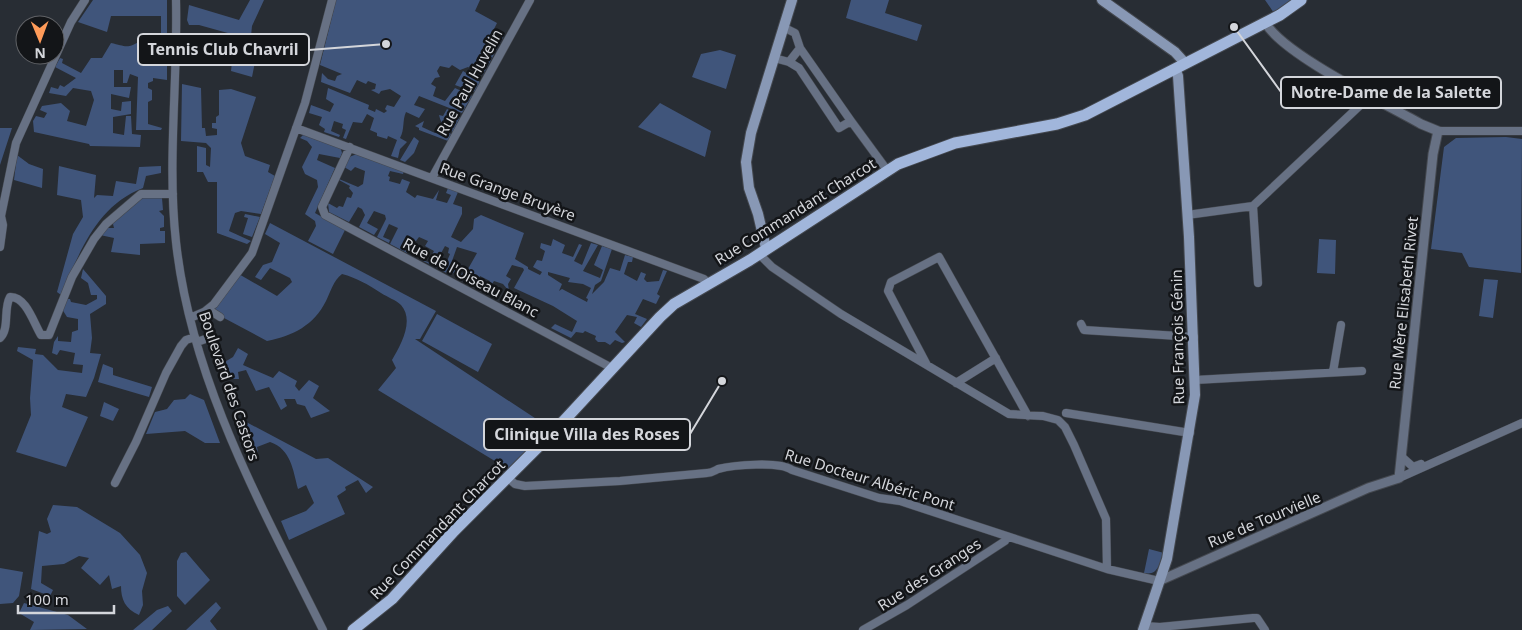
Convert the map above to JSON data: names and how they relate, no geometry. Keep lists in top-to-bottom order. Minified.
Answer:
{"streets":{"main road":["Rue Commandant Charcot","Rue François Génin"],"street":["Rue Paul Huvelin","Rue Grange Bruyère","Rue de l'Oiseau Blanc","Rue Mère Elisabeth Rivet","Boulevard des Castors","Rue Docteur Albéric Pont","Rue de Tourvielle","Rue des Granges"]},"crossings":[["Rue Paul Huvelin","Rue Grange Bruyère"],["Rue Grange Bruyère","Rue Commandant Charcot"],["Rue Grange Bruyère","Rue de l'Oiseau Blanc"],["Rue Commandant Charcot","Rue de l'Oiseau Blanc"],["Rue Commandant Charcot","Rue François Génin"],["Rue Commandant Charcot","Rue Docteur Albéric Pont"],["Rue Mère Elisabeth Rivet","Rue de Tourvielle"],["Rue François Génin","Rue Docteur Albéric Pont"],["Rue François Génin","Rue de Tourvielle"],["Rue Docteur Albéric Pont","Rue de Tourvielle"],["Rue Docteur Albéric Pont","Rue des Granges"]],"places":["Notre-Dame de la Salette","Tennis Club Chavril","Clinique Villa des Roses"],"scale_bar":"100 m","north":"bottom"}
